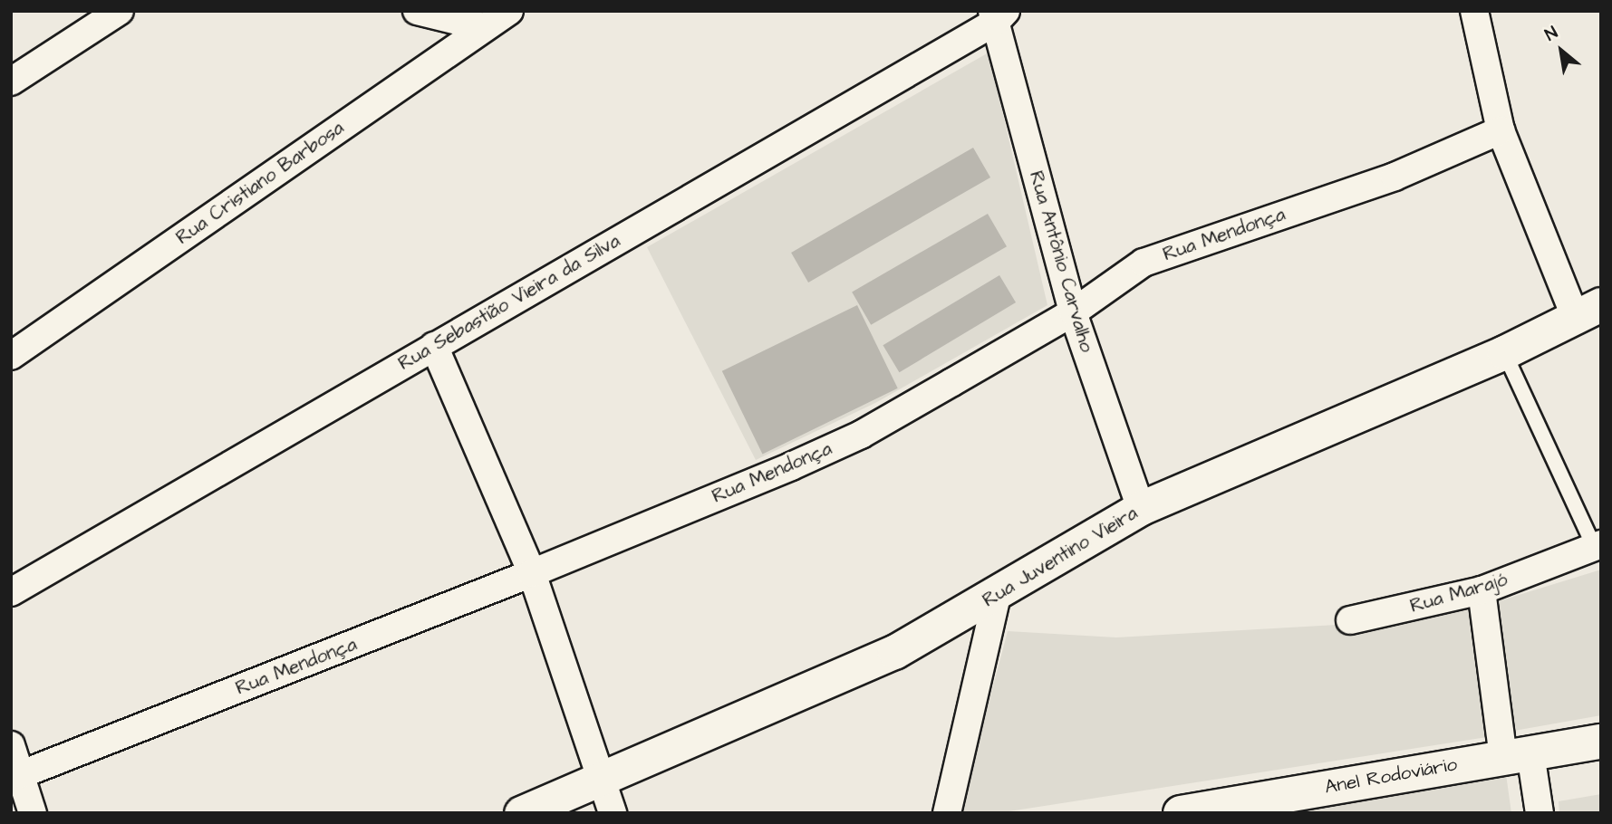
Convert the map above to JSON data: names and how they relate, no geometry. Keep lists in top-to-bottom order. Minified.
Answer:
{"streets":{"main road":["Anel Rodoviário"],"street":["Rua Cristiano Barbosa","Rua Mendonça","Rua Antônio Carvalho","Rua Sebastião Vieira da Silva","Rua Juventino Vieira","Rua Marajó"]},"crossings":[["Rua Mendonça","Rua Antônio Carvalho"],["Rua Antônio Carvalho","Rua Sebastião Vieira da Silva"],["Rua Antônio Carvalho","Rua Juventino Vieira"]],"north":"top left"}
